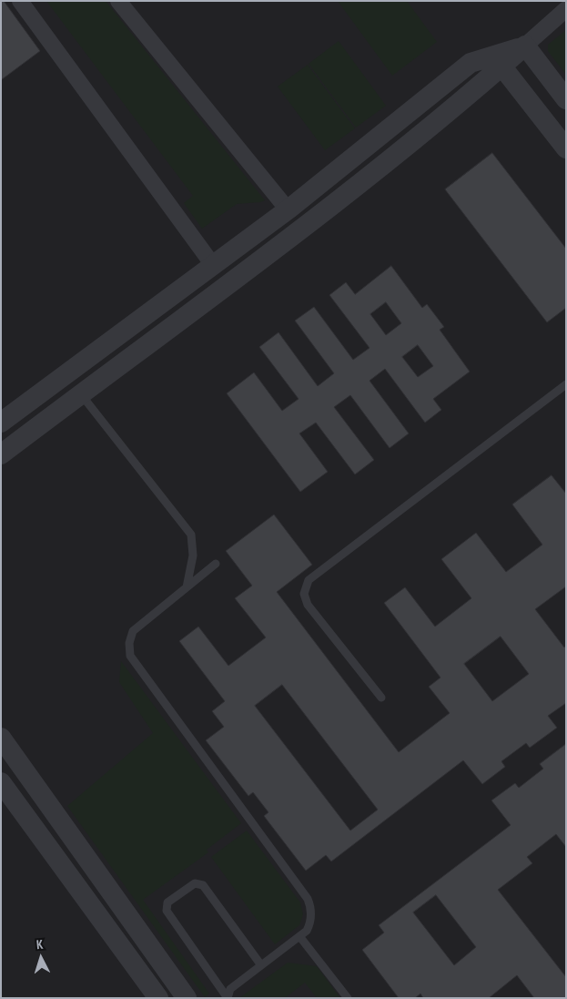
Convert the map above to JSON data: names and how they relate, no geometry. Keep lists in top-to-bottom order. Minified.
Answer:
{"north":"top"}
